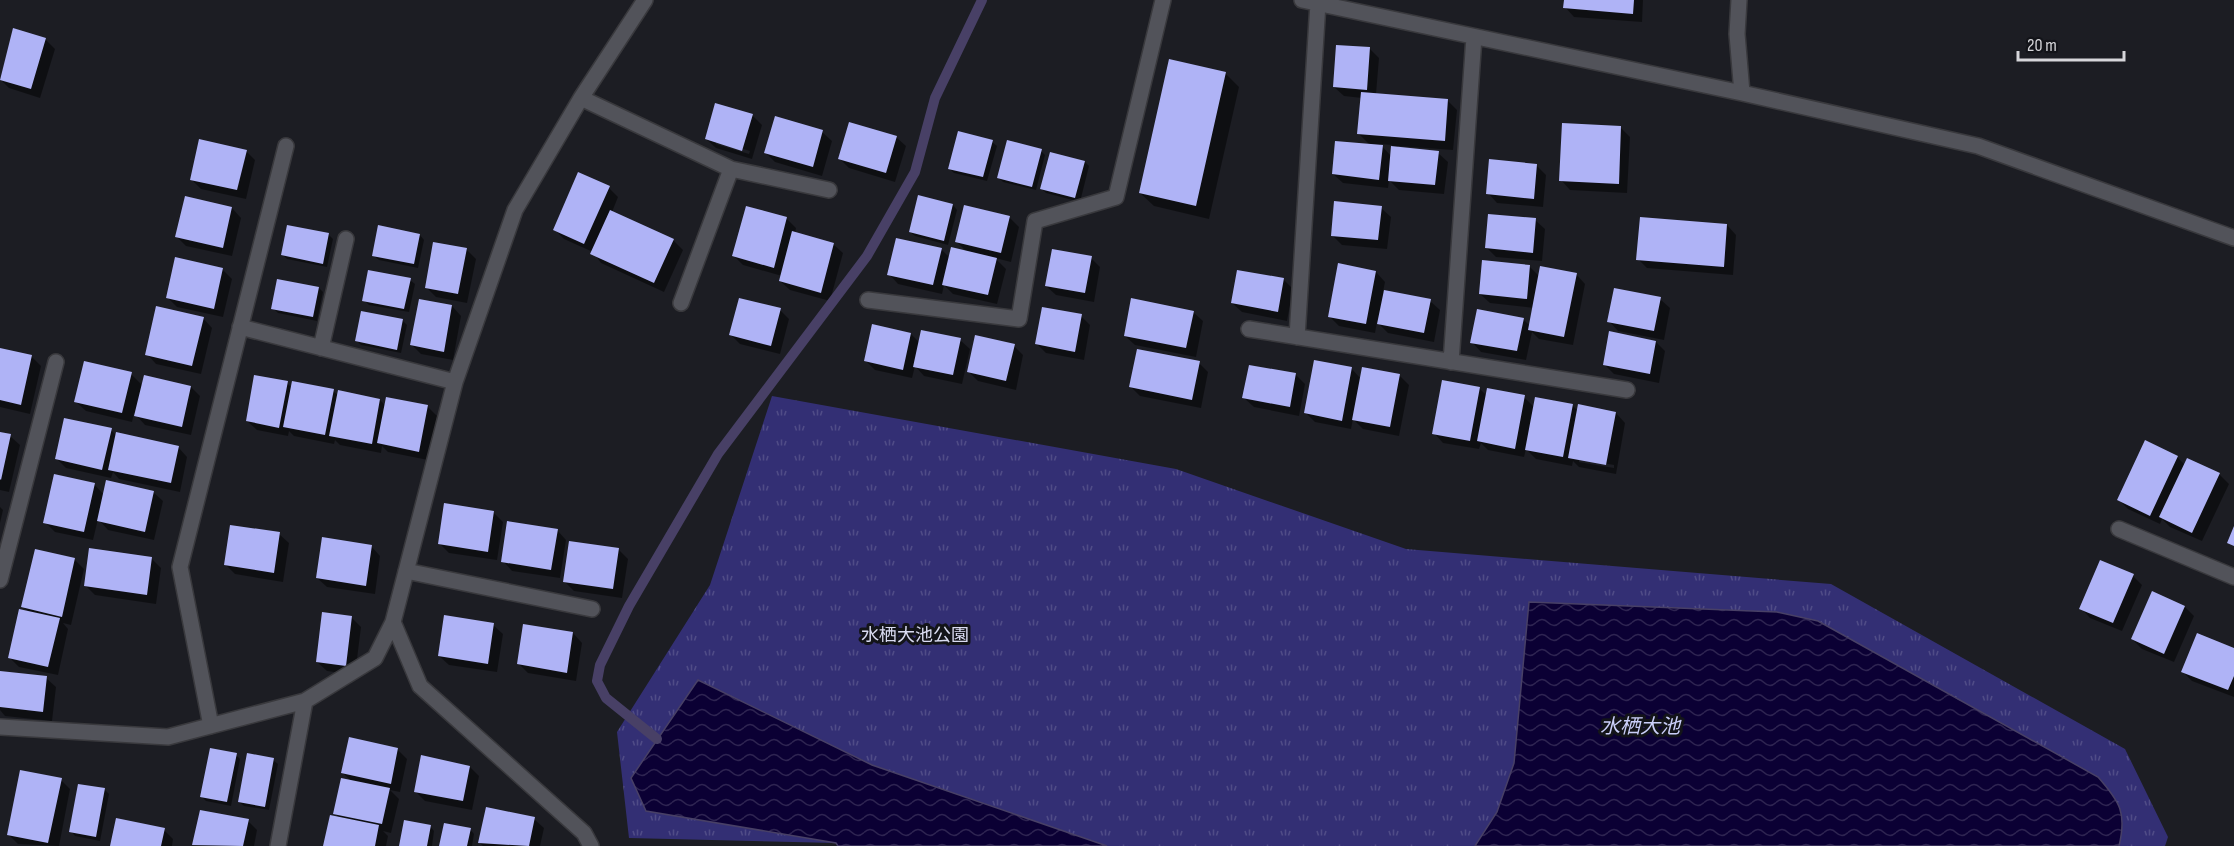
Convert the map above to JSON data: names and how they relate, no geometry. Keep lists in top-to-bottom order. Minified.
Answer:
{"water":["水栖大池"],"parks":["水栖大池公園"],"scale_bar":"20 m"}
